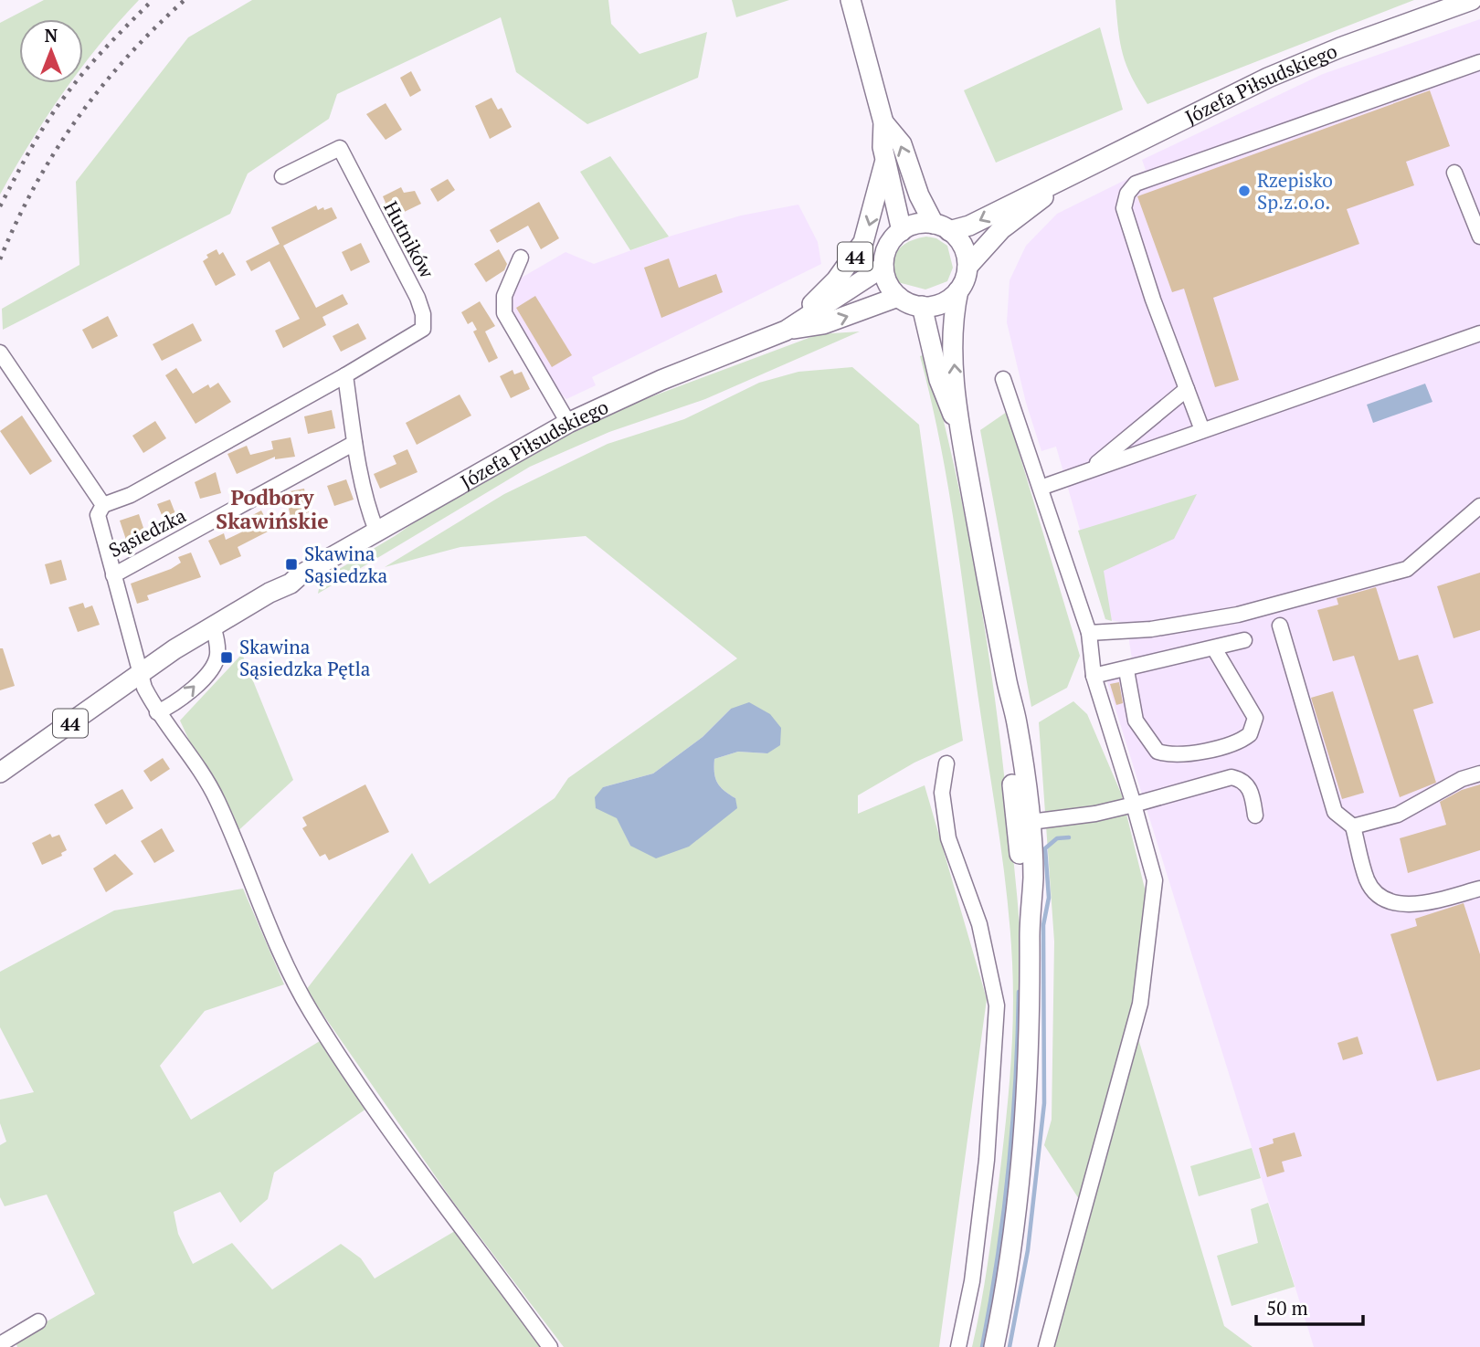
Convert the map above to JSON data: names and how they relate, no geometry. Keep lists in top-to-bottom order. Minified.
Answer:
{"streets":{"main road":["Józefa Piłsudskiego","44"],"street":["Hutników","Sąsiedzka"]},"crossings":[["Józefa Piłsudskiego","44"],["Hutników","Sąsiedzka"]],"districts":["Podbory Skawińskie"],"places":{"other":["Rzepisko Sp.z.o.o."],"transit":["Skawina Sąsiedzka","Skawina Sąsiedzka Pętla"]},"scale_bar":"50 m","north":"top"}
